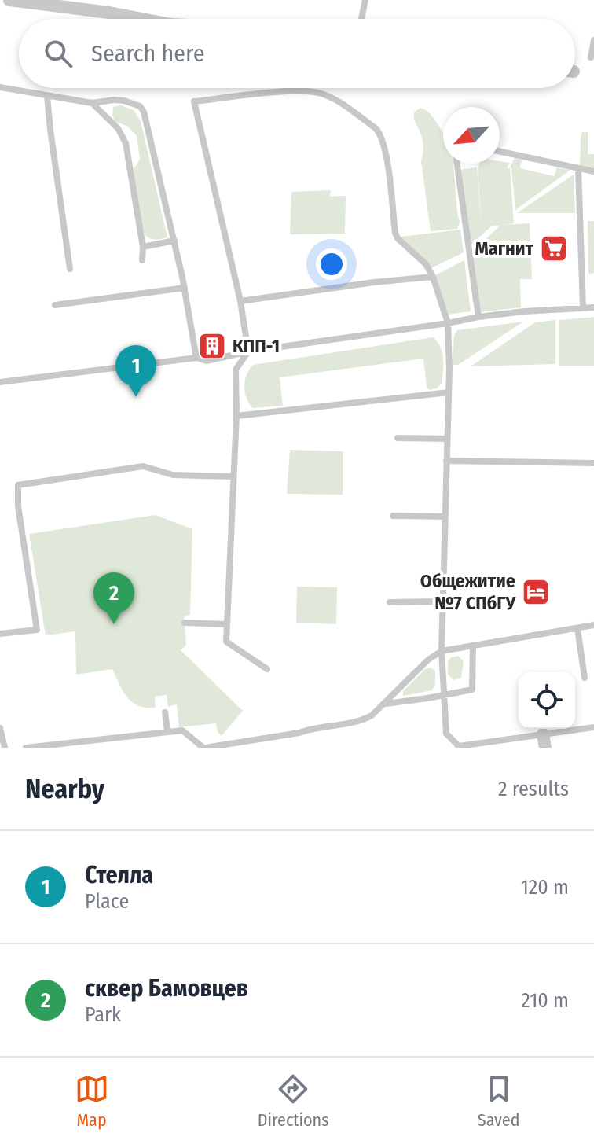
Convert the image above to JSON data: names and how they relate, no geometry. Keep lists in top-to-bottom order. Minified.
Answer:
{"places":{"supermarket":["Магнит"],"building":["КПП-1"],"hotel":["Общежитие №7 СПбГУ"]},"north":"bottom left","page":{"search":"Search here","pins":["1","2"],"heading":["Nearby","2 results"],"list":[{"mark":"1","name":"Стелла","note":"Place","value":"120 m"},{"mark":"2","name":"сквер Бамовцев","note":"Park","value":"210 m"}],"nav":["Map","Directions","Saved"]}}
